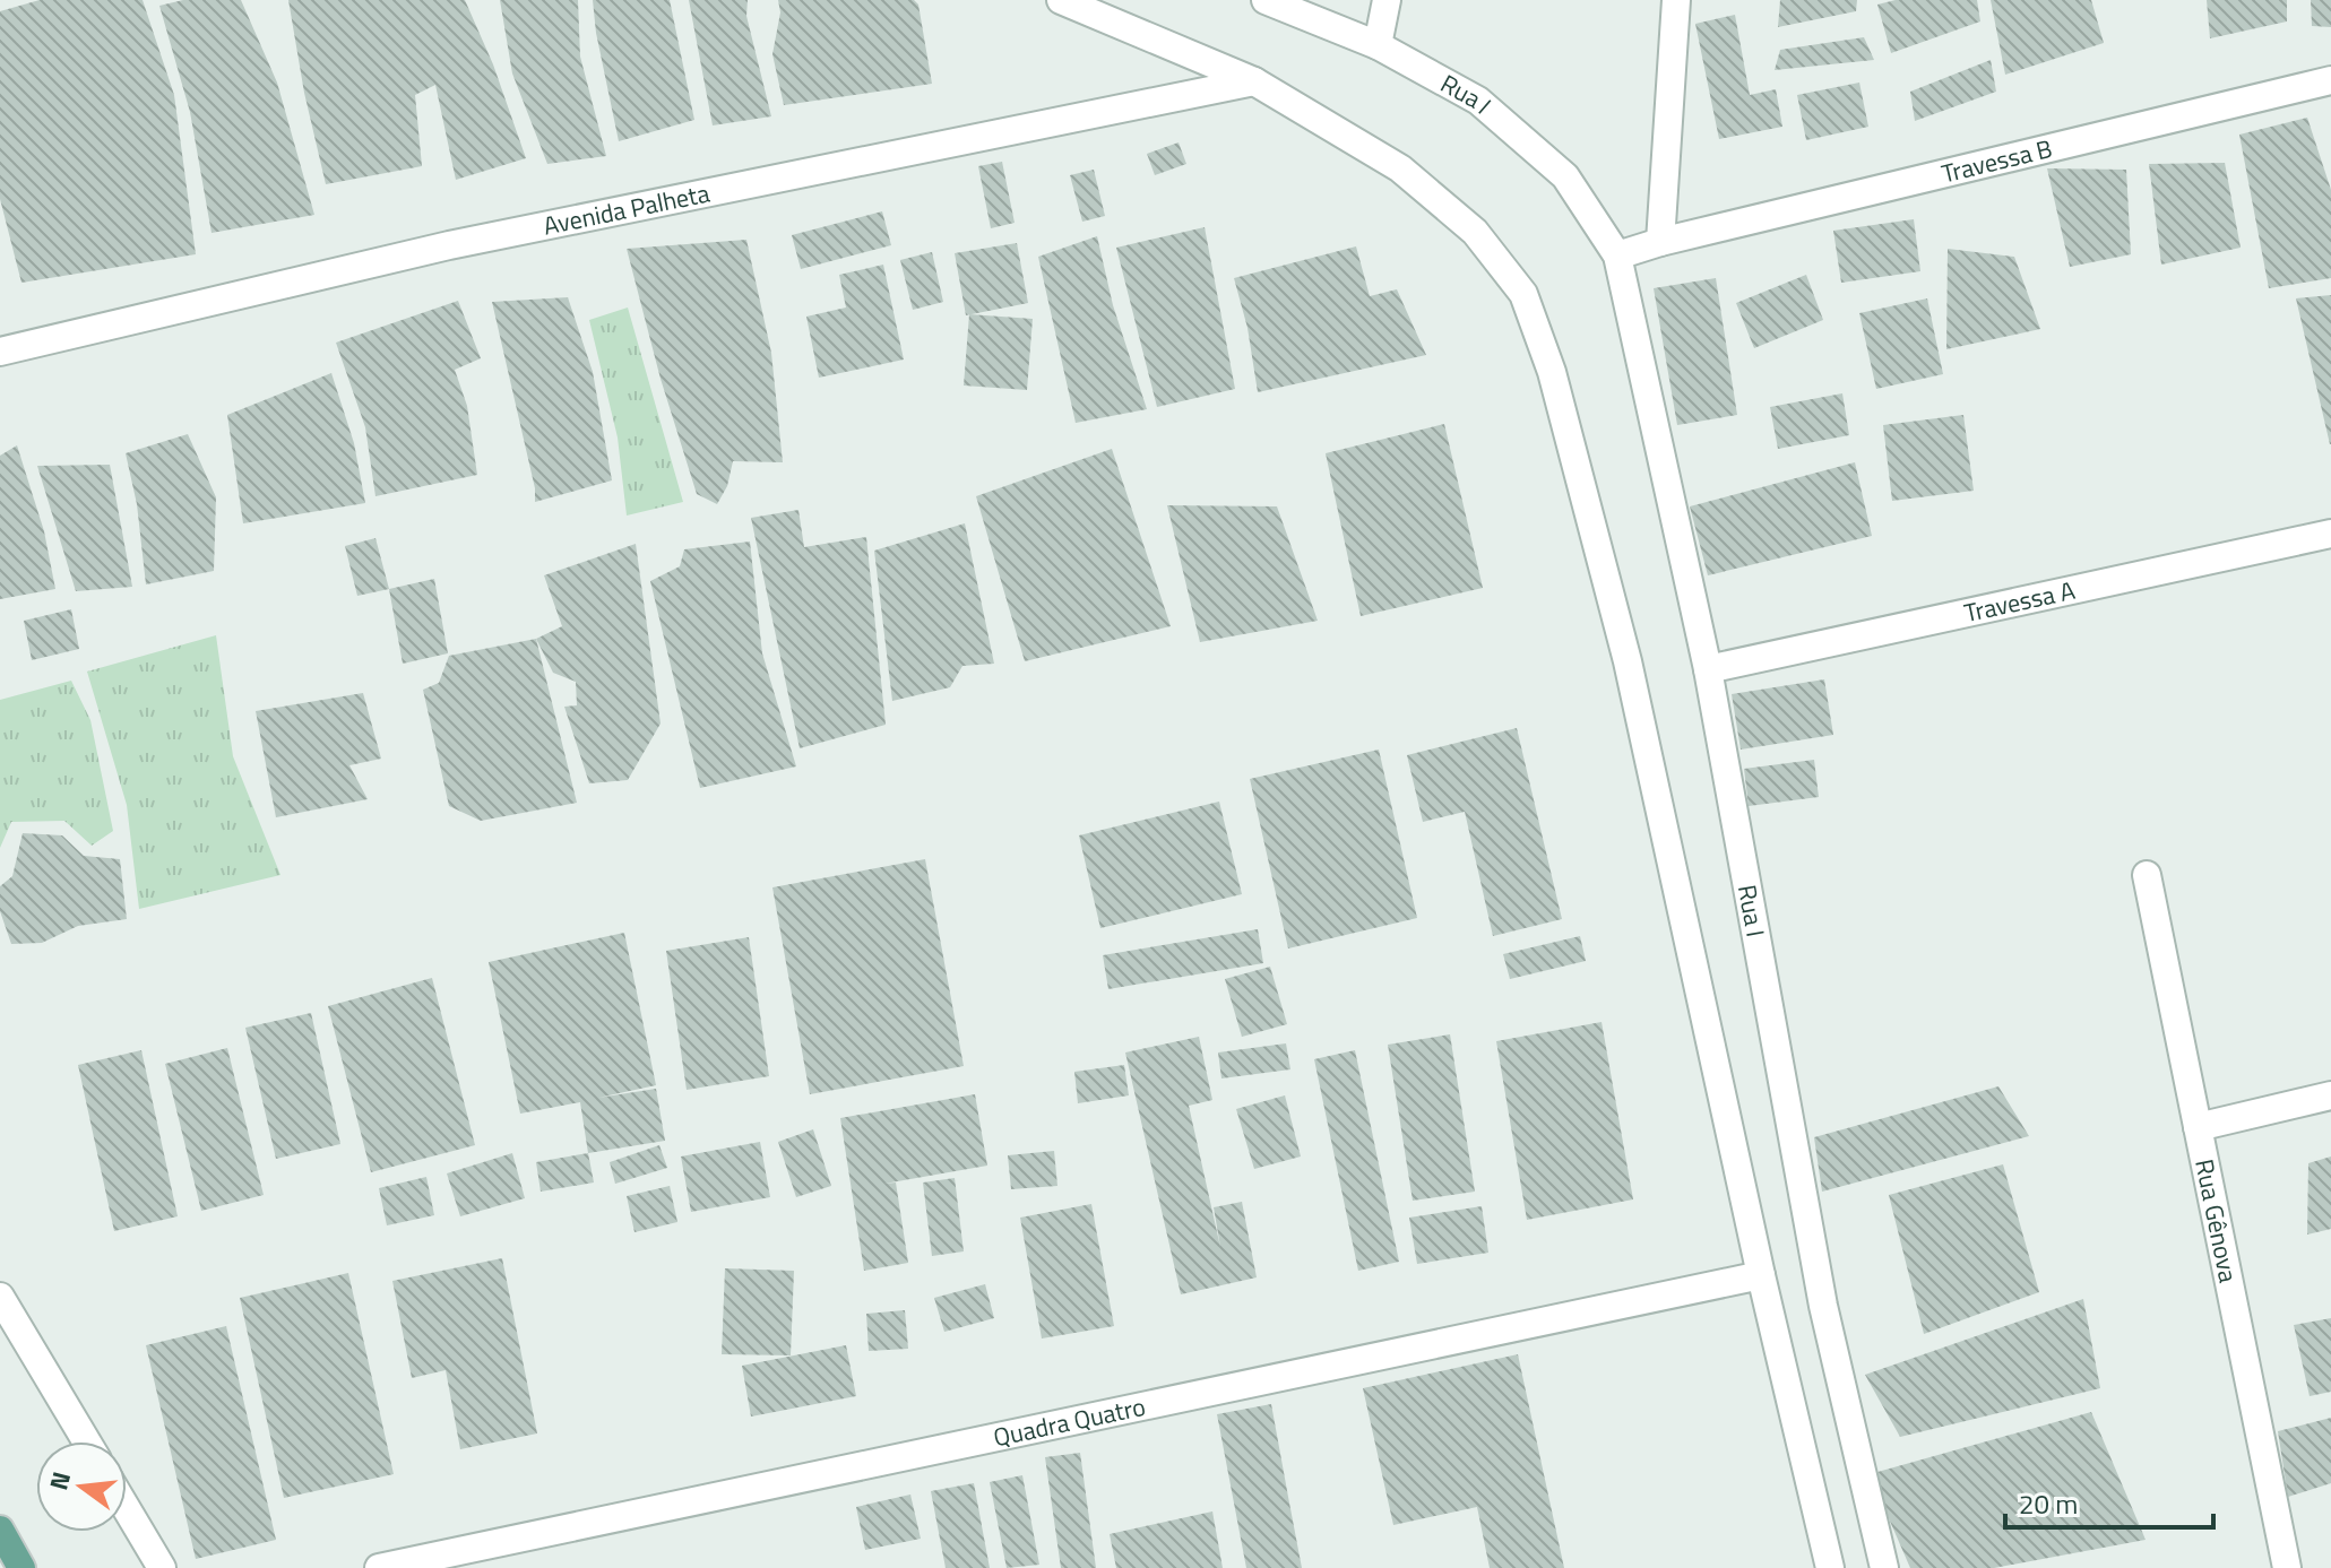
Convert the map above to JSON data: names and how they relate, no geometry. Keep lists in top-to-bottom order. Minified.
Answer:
{"streets":{"street":["Rua I","Travessa B","Avenida Palheta","Travessa A","Rua Gênova","Quadra Quatro"]},"crossings":[["Rua I","Travessa A"]],"scale_bar":"20 m","north":"left"}
